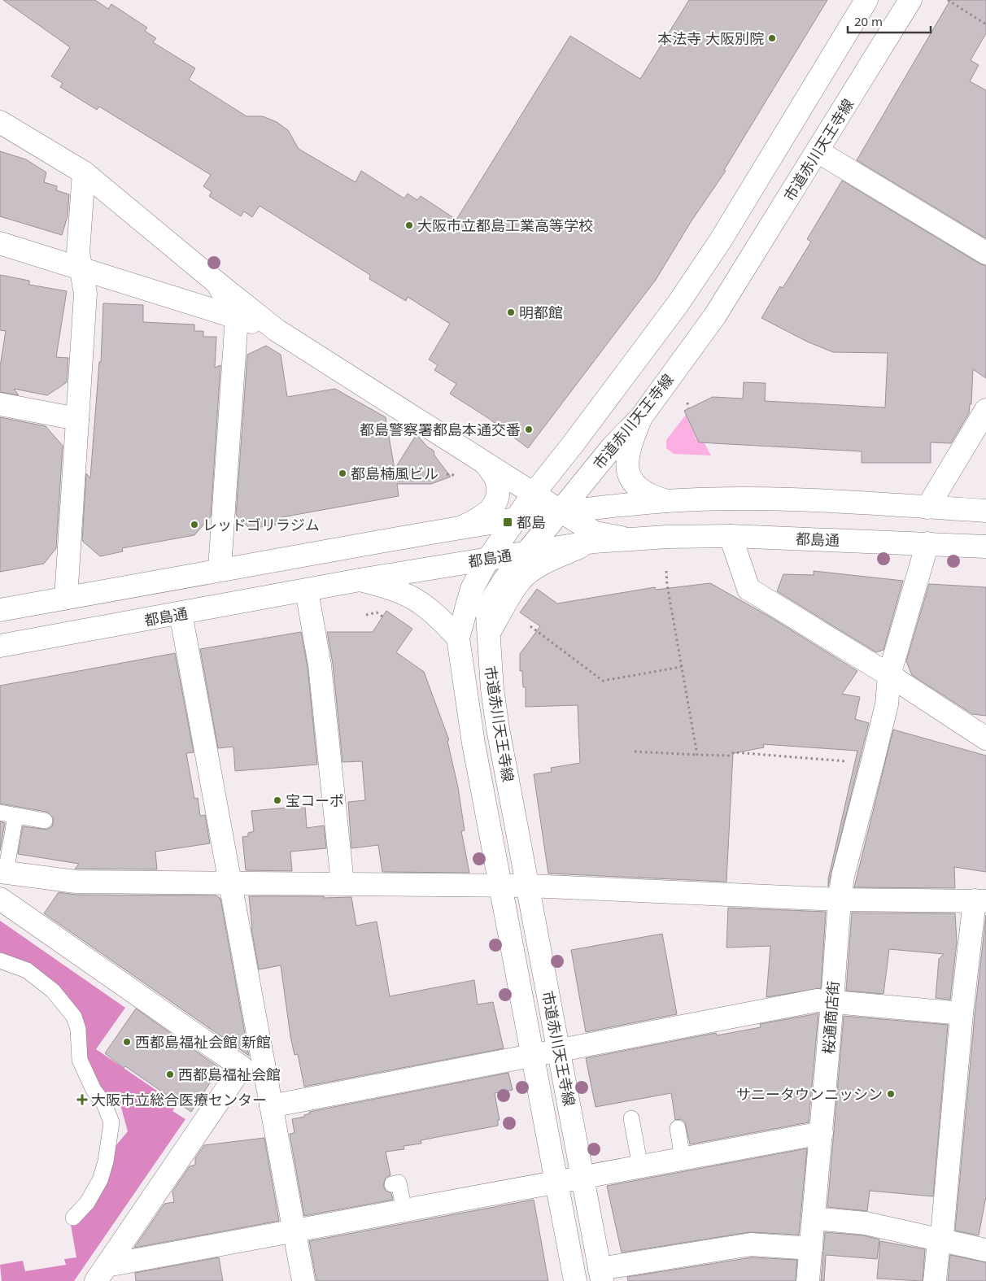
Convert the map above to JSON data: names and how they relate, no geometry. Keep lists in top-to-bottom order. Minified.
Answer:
{"streets":{"street":["市道赤川天王寺線","都島通","桜通商店街"]},"crossings":[["市道赤川天王寺線","都島通"],["都島通","桜通商店街"]],"places":{"other":["本法寺 大阪別院","大阪市立都島工業高等学校","明都館","都島警察署都島本通交番","都島楠風ビル","レッドゴリラジム","宝コーポ","西都島福祉会館 新館","西都島福祉会館","サニータウンニッシン"],"transit":["都島"],"health":["大阪市立総合医療センター"]},"scale_bar":"20 m"}
